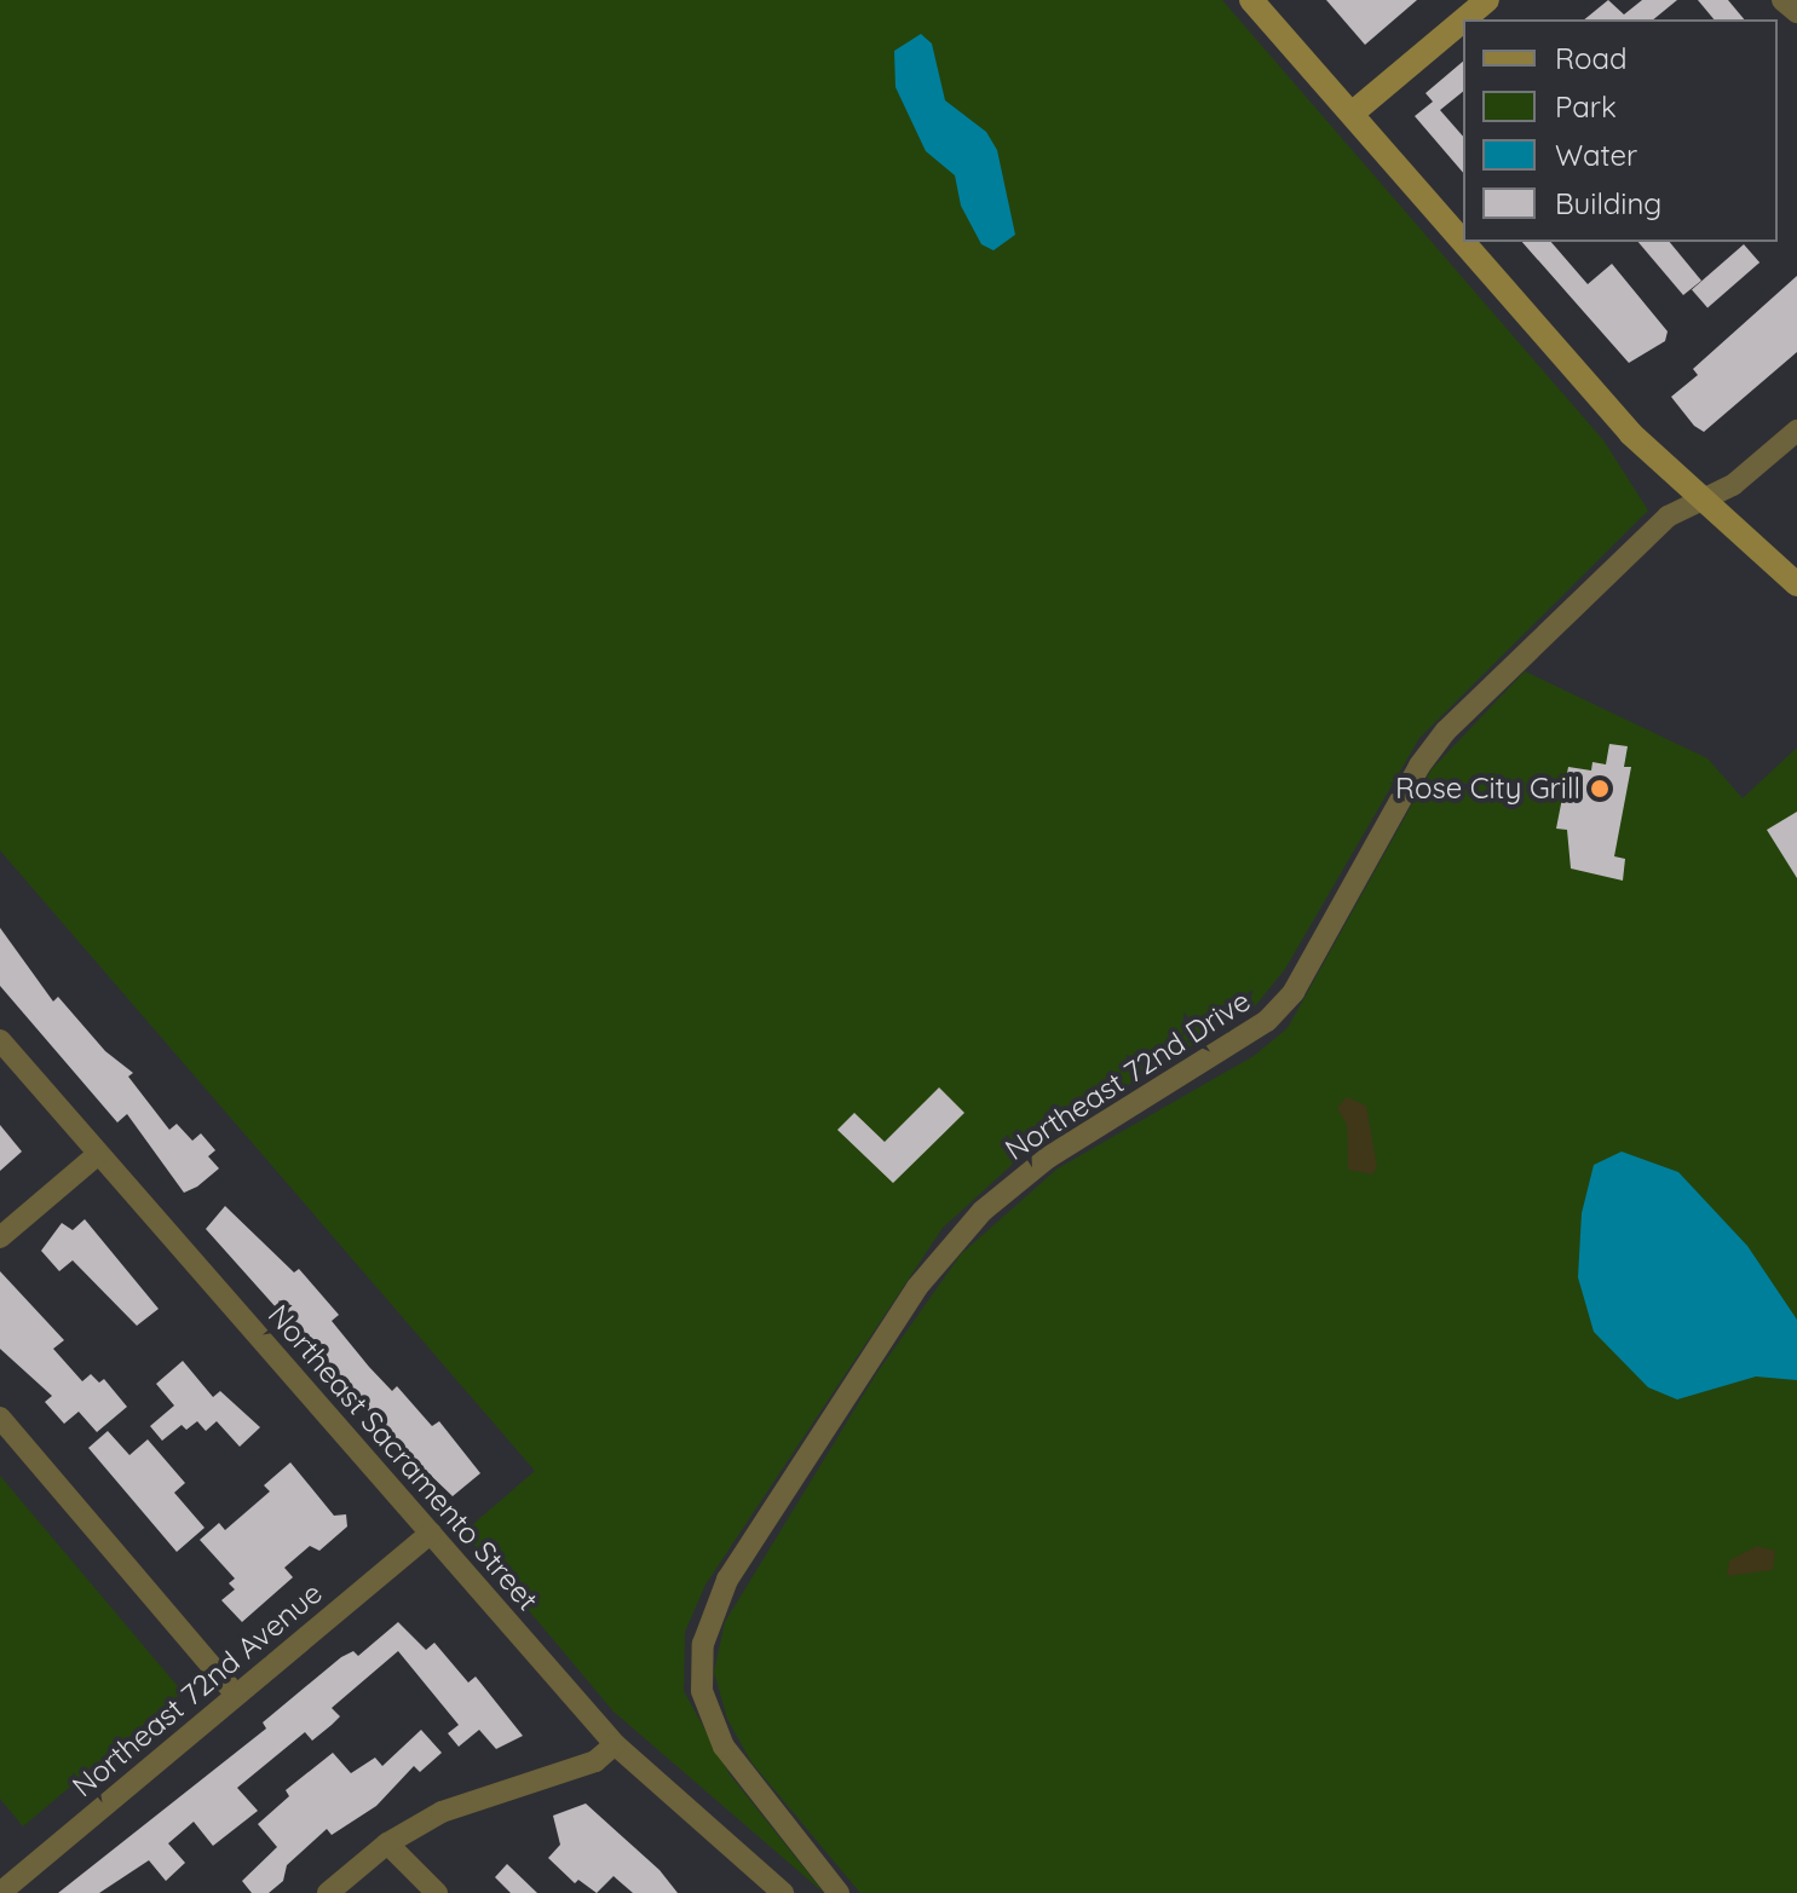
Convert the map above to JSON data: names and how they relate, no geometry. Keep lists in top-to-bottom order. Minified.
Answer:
{"streets":{"street":["Northeast 72nd Drive","Northeast Sacramento Street","Northeast 72nd Avenue"]},"crossings":[["Northeast Sacramento Street","Northeast 72nd Avenue"]],"places":["Rose City Grill"],"legend":["Road","Park","Water","Building"]}
